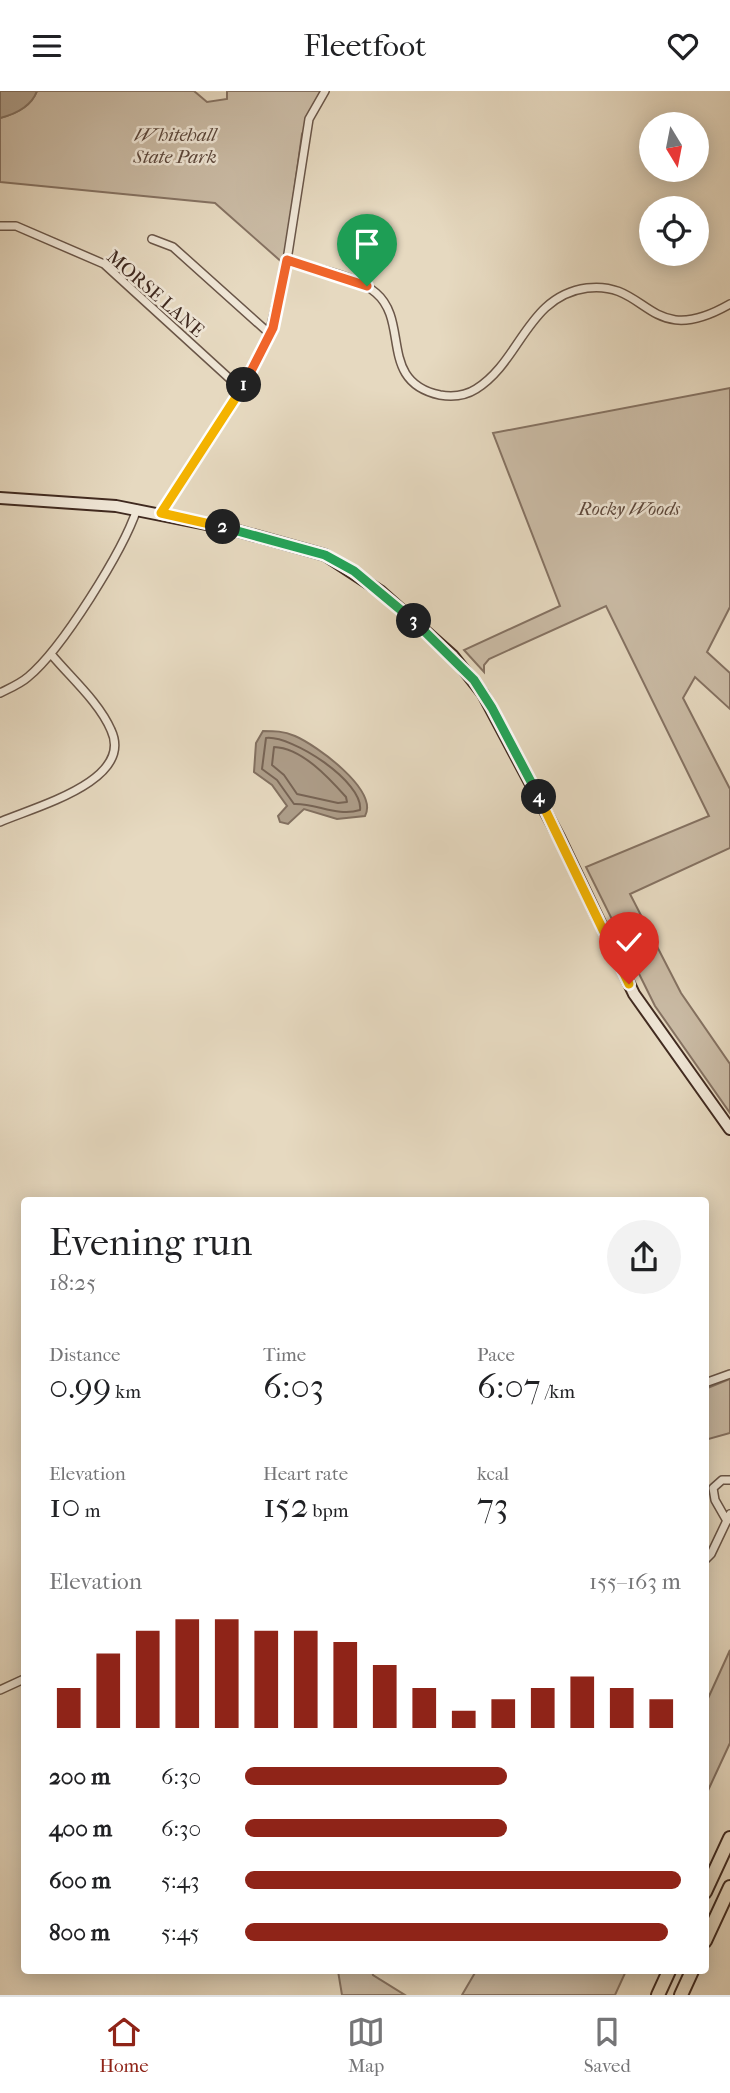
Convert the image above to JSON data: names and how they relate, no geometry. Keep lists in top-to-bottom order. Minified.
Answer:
{"streets":{"street":["MORSE LANE"]},"parks":["Whitehall State Park","Rocky Woods"],"north":"bottom","page":{"header":"Fleetfoot","pins":["1","2","3","4"],"heading":["Evening run","18:25"],"stats":[["Distance","0.99 km"],["Time","6:03"],["Pace","6:07 /km"],["Elevation","10 m"],["Heart rate","152 bpm"],["kcal","73"]],"chart":["Elevation","155–163 m"],"list":[{"name":"200 m","note":"6:30"},{"name":"400 m","note":"6:30"},{"name":"600 m","note":"5:43"},{"name":"800 m","note":"5:45"}],"tabs":["Home","Map","Saved"]}}
